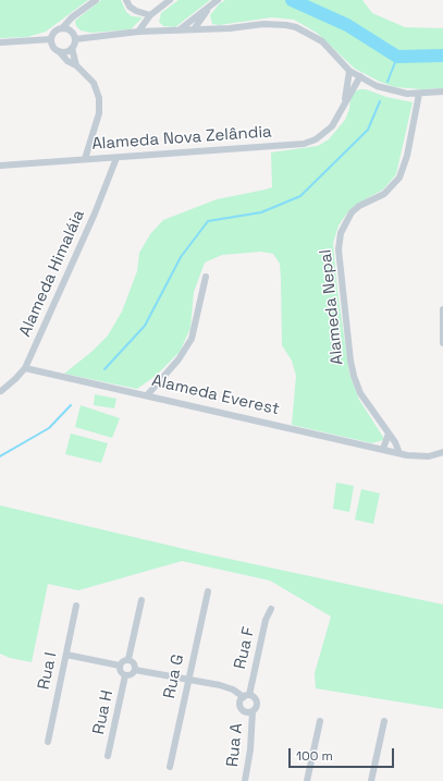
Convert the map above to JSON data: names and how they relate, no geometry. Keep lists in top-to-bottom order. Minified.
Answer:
{"streets":{"street":["Alameda Nova Zelândia","Alameda Himaláia","Alameda Nepal","Alameda Everest","Rua F","Rua I","Rua G","Rua H","Rua A"]},"crossings":[["Alameda Nova Zelândia","Alameda Himaláia"],["Alameda Himaláia","Alameda Everest"],["Alameda Nepal","Alameda Everest"],["Rua F","Rua A"]],"scale_bar":"100 m"}
